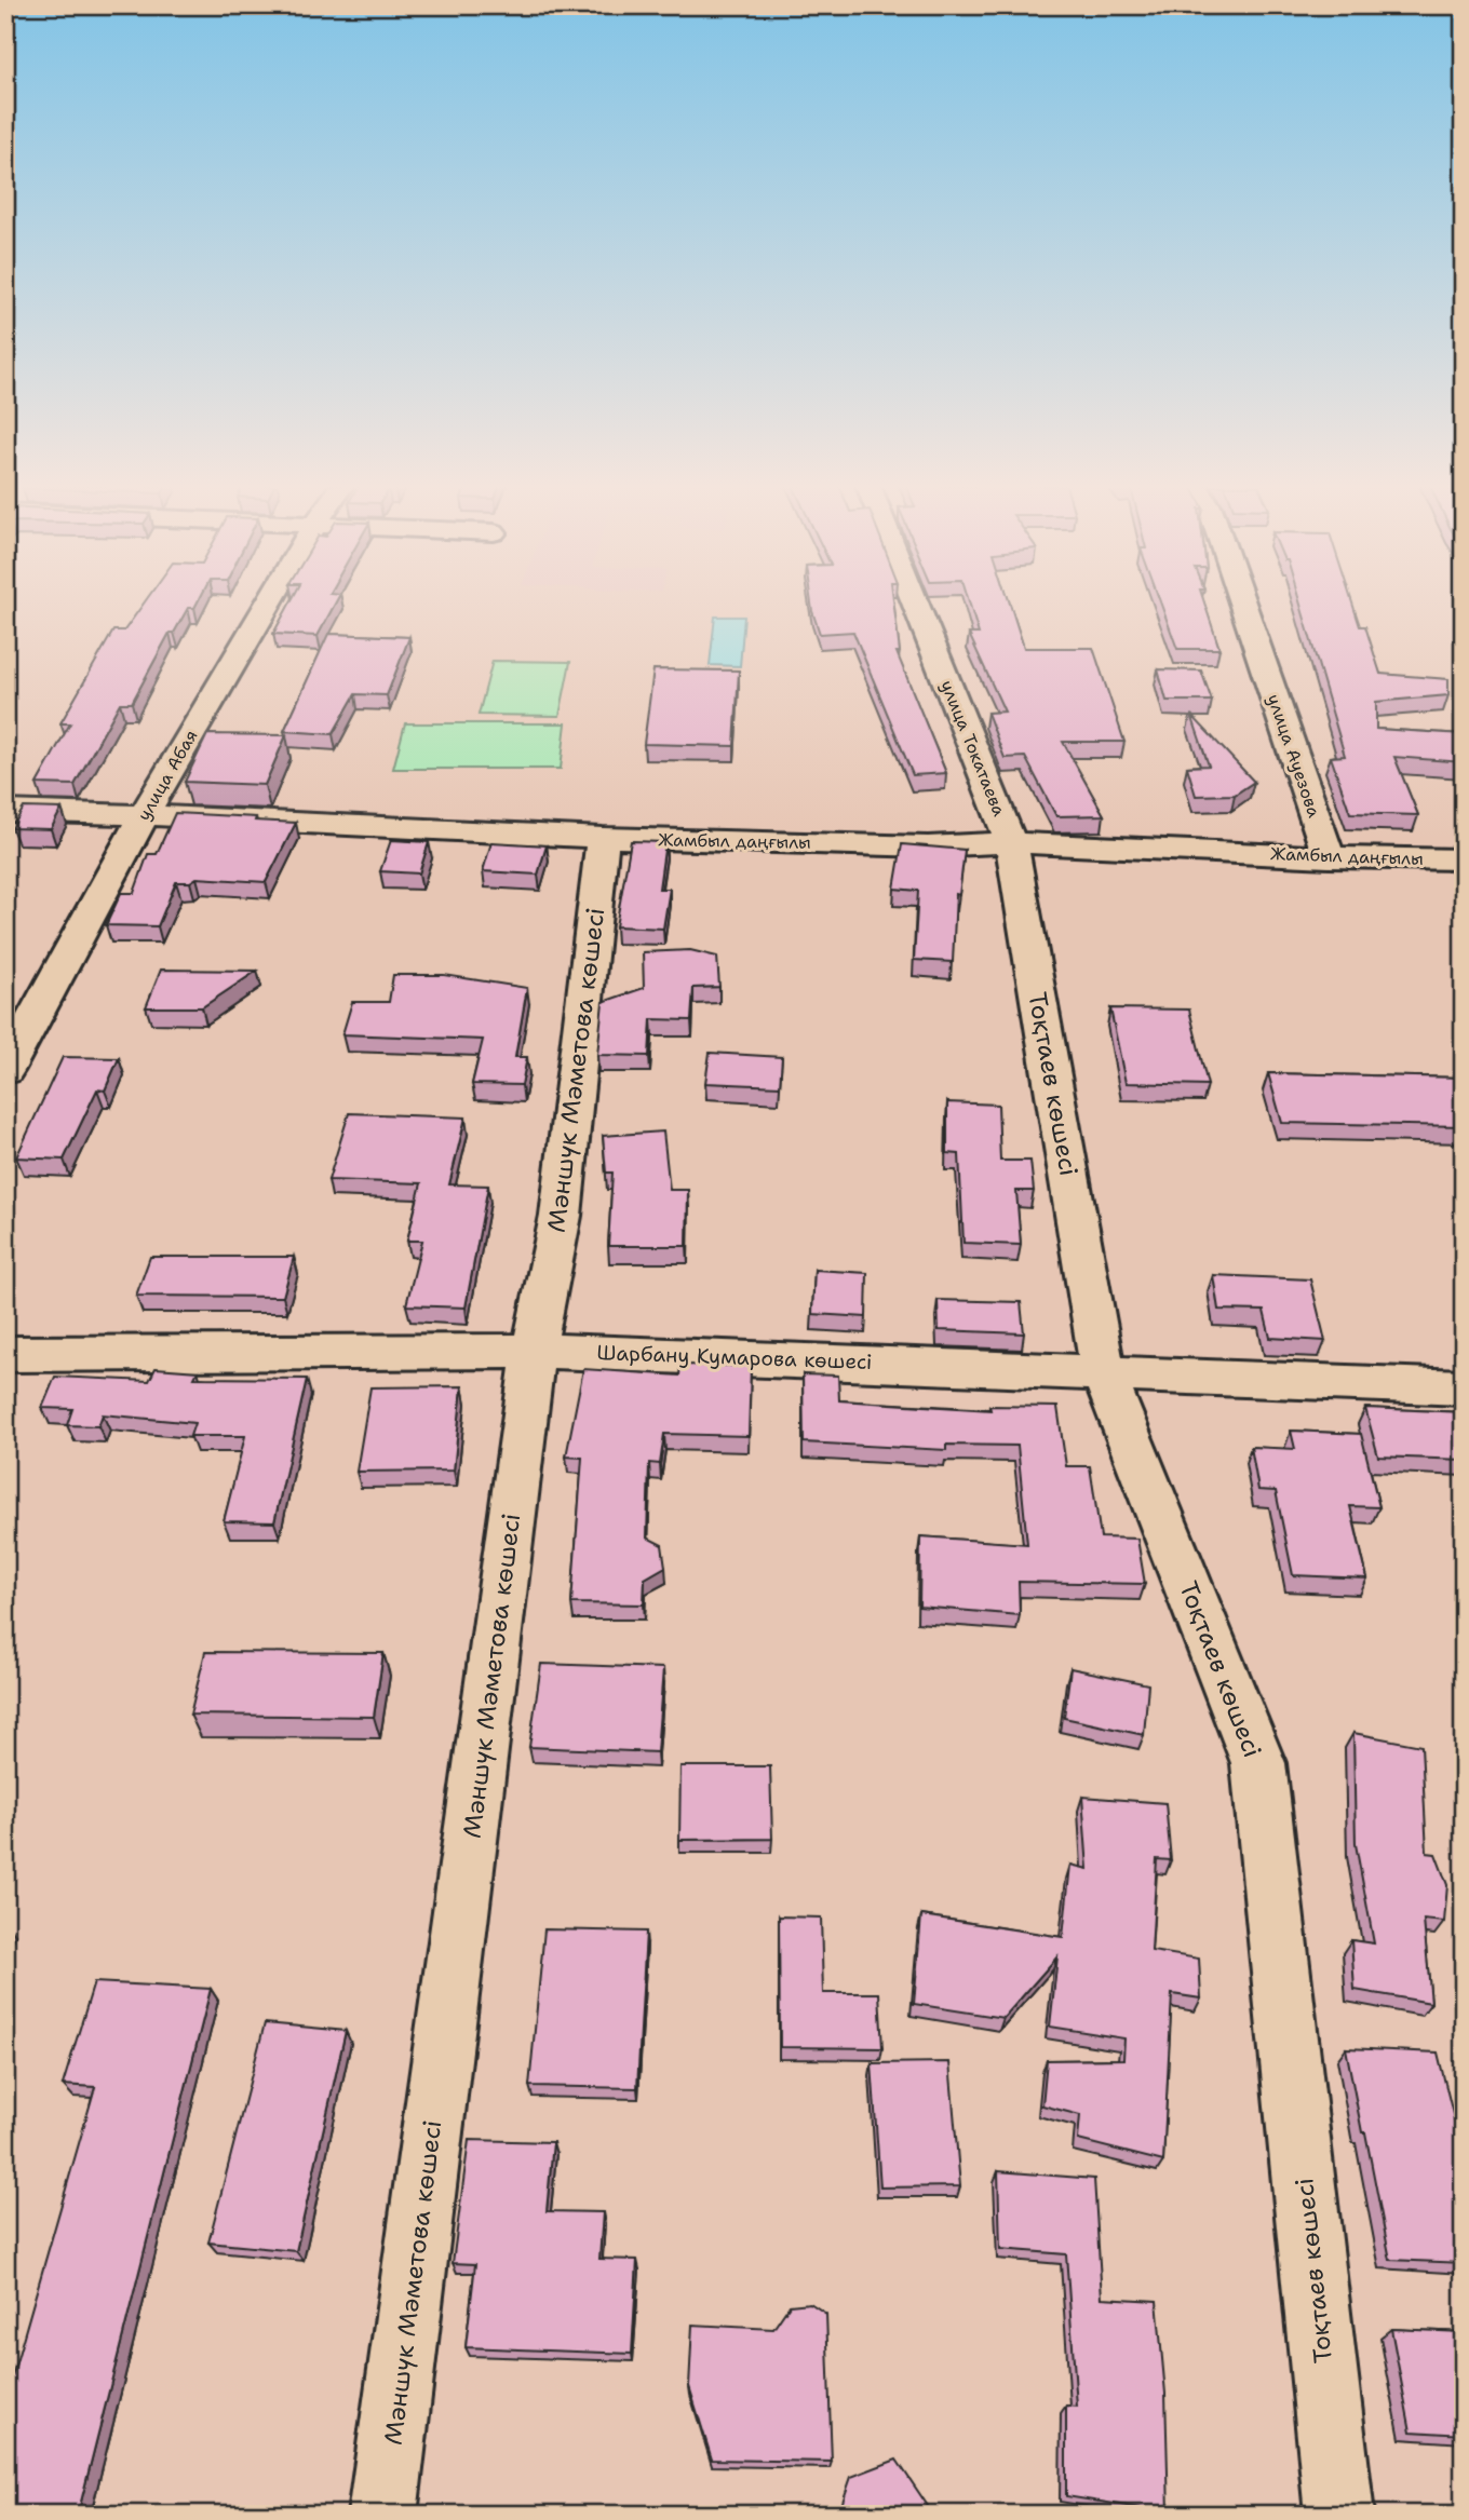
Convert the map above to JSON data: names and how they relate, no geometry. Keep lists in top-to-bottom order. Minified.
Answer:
{"streets":{"street":["улица Токатаева","улица Ауезова","улица Абая","Жамбыл даңғылы","Мәншүк Мәметова көшесі","Тоқтаев көшесі","Шарбану Кумарова көшесі"]},"crossings":[["улица Токатаева","Жамбыл даңғылы"],["улица Токатаева","Тоқтаев көшесі"],["улица Ауезова","Жамбыл даңғылы"],["улица Абая","Жамбыл даңғылы"],["Жамбыл даңғылы","Мәншүк Мәметова көшесі"],["Жамбыл даңғылы","Тоқтаев көшесі"],["Мәншүк Мәметова көшесі","Шарбану Кумарова көшесі"],["Тоқтаев көшесі","Шарбану Кумарова көшесі"]]}
